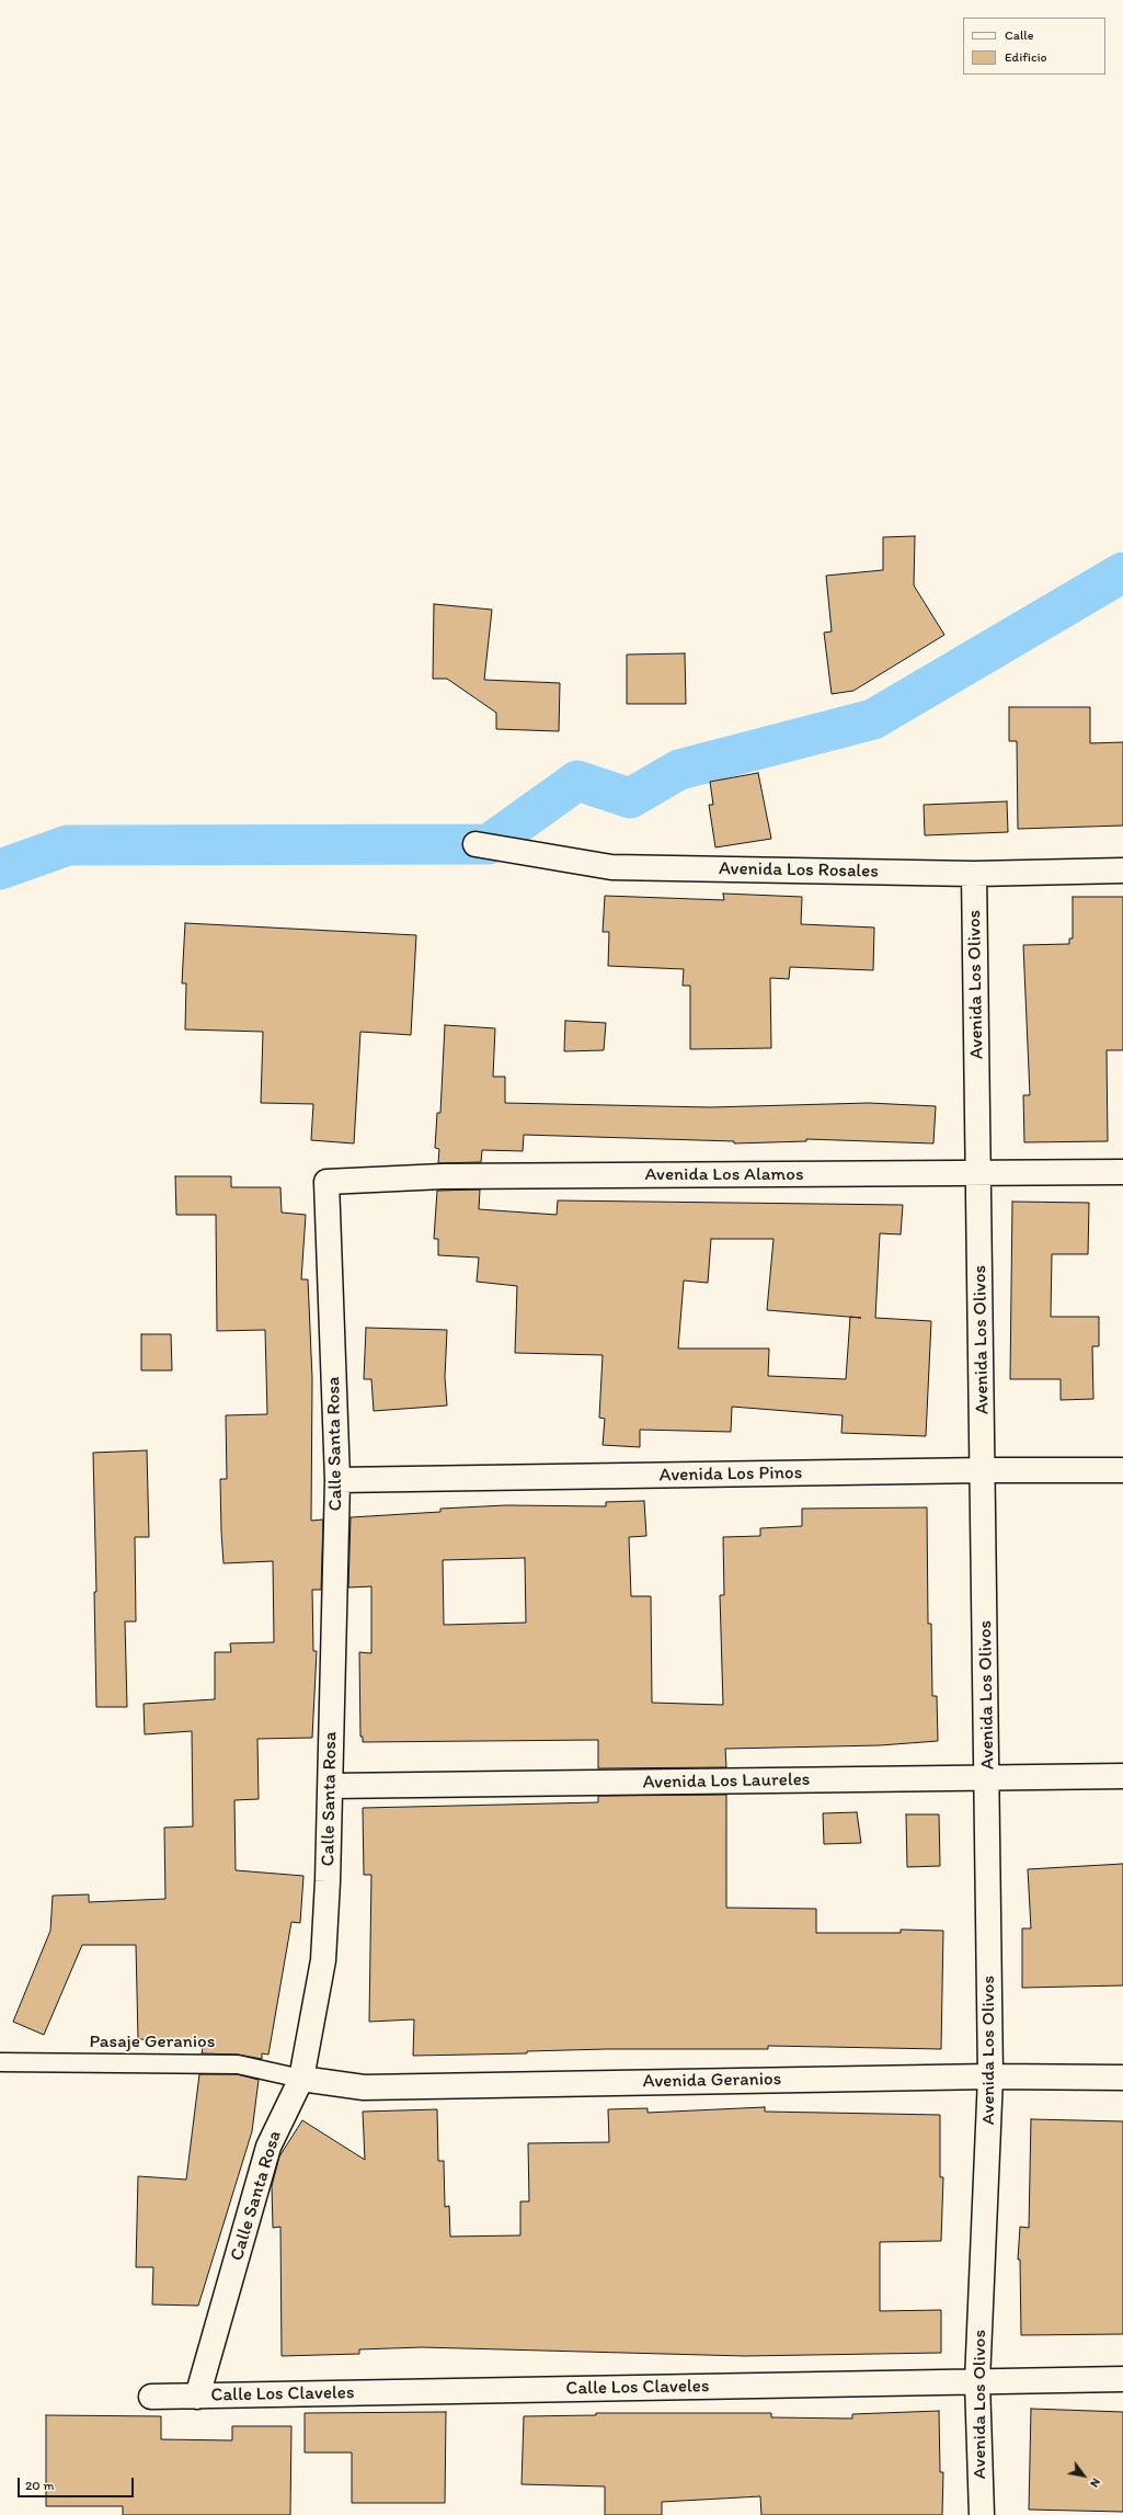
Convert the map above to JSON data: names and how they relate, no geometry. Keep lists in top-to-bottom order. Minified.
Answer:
{"streets":{"street":["Avenida Los Rosales","Avenida Los Olivos","Avenida Los Alamos","Calle Santa Rosa","Avenida Los Pinos","Avenida Los Laureles","Avenida Geranios","Calle Los Claveles"],"lane":["Pasaje Geranios"]},"crossings":[["Avenida Los Rosales","Avenida Los Olivos"],["Avenida Los Olivos","Avenida Los Alamos"],["Avenida Los Olivos","Avenida Los Pinos"],["Avenida Los Olivos","Avenida Los Laureles"],["Avenida Los Olivos","Avenida Geranios"],["Avenida Los Olivos","Calle Los Claveles"],["Avenida Los Alamos","Calle Santa Rosa"],["Calle Santa Rosa","Avenida Los Pinos"],["Calle Santa Rosa","Avenida Los Laureles"],["Calle Santa Rosa","Pasaje Geranios"],["Calle Santa Rosa","Avenida Geranios"],["Calle Santa Rosa","Calle Los Claveles"],["Pasaje Geranios","Avenida Geranios"]],"legend":["Calle","Edificio"],"scale_bar":"20 m","north":"bottom right"}
